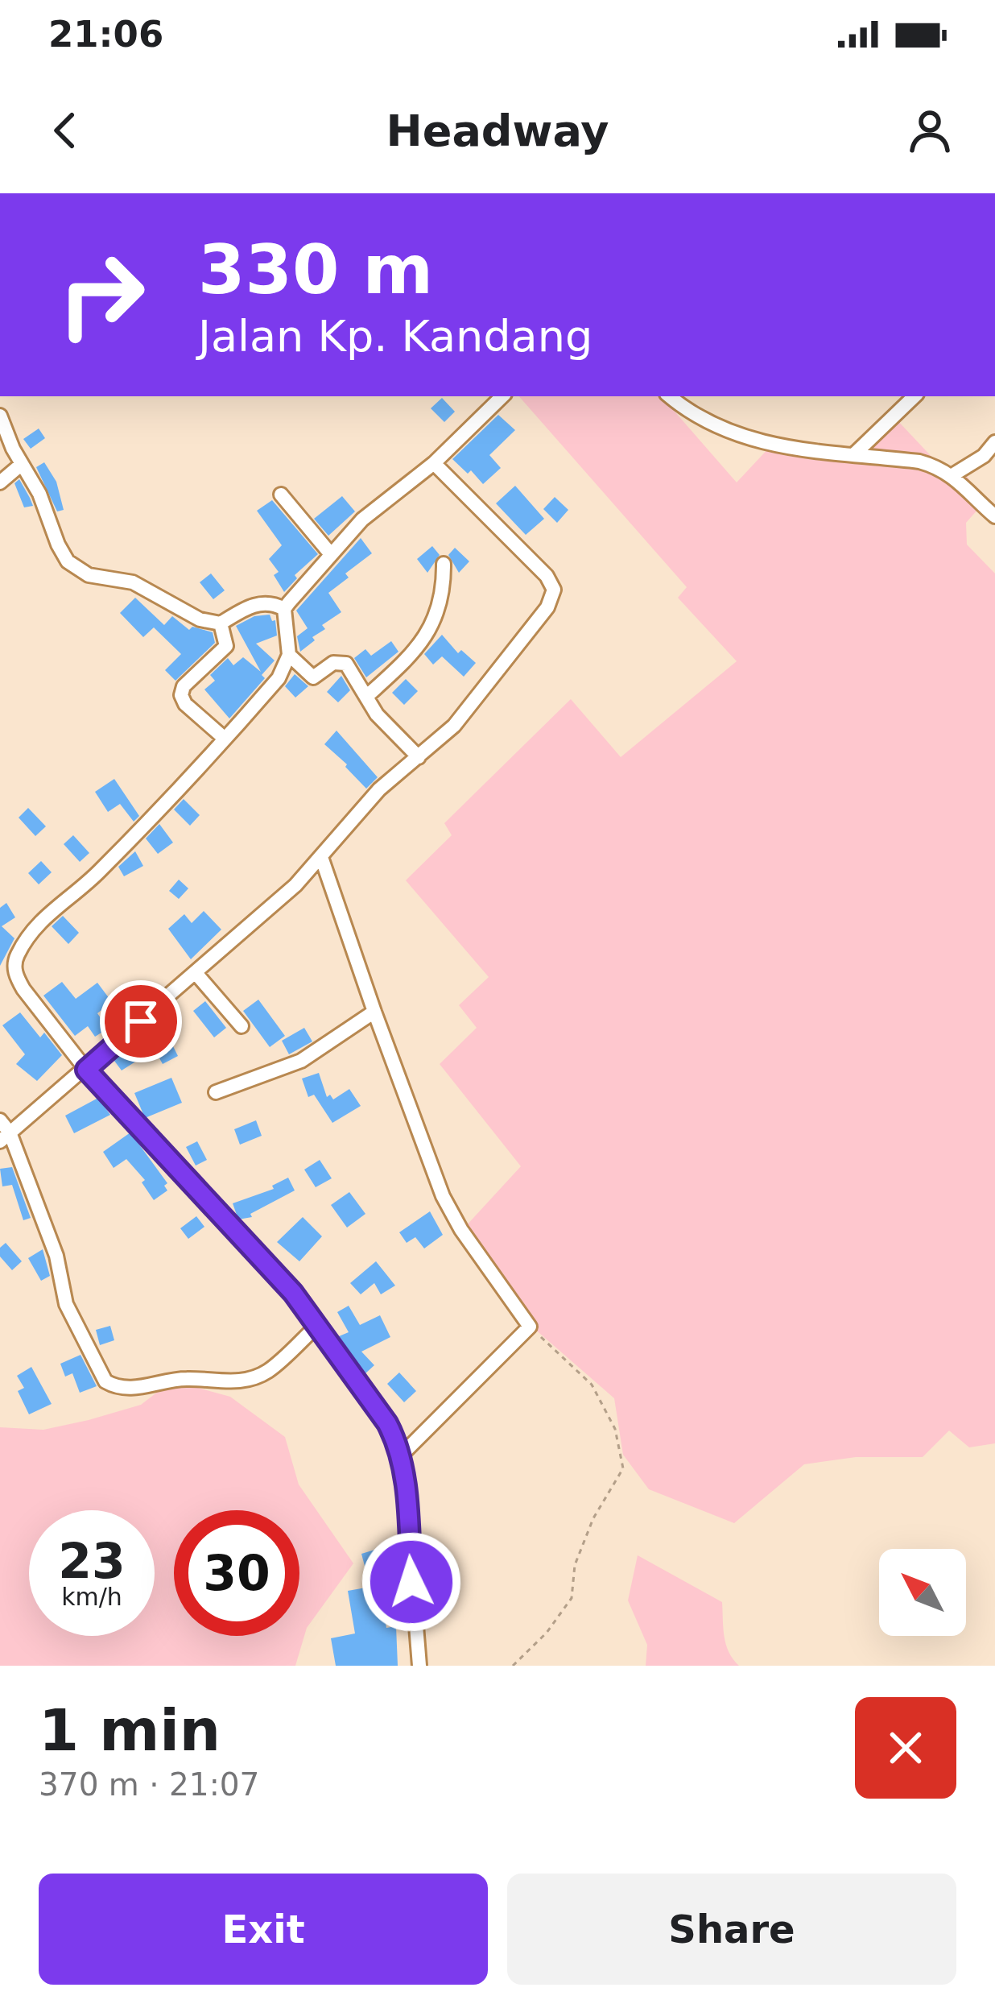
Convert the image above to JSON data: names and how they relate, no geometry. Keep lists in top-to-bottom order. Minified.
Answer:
{"north":"top left","page":{"status":"21:06","header":"Headway","turn":["330 m","Jalan Kp. Kandang"],"speed":"23 km/h","limit":"30","heading":["1 min","370 m · 21:07"],"buttons":["Exit","Share"]}}
